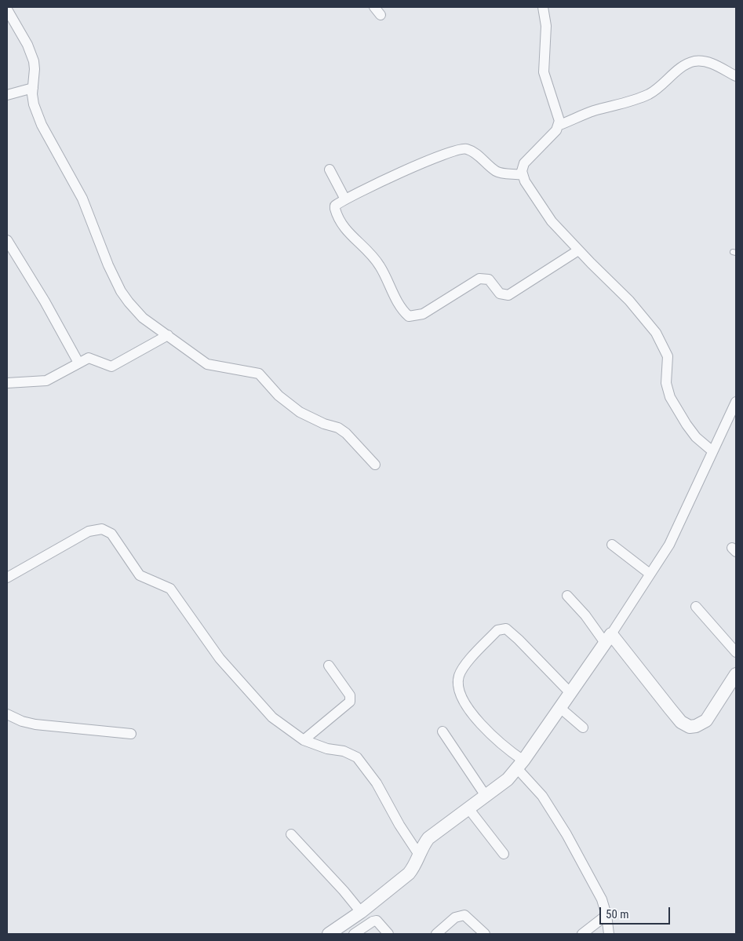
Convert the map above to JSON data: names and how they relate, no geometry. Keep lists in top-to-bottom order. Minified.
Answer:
{"scale_bar":"50 m"}
